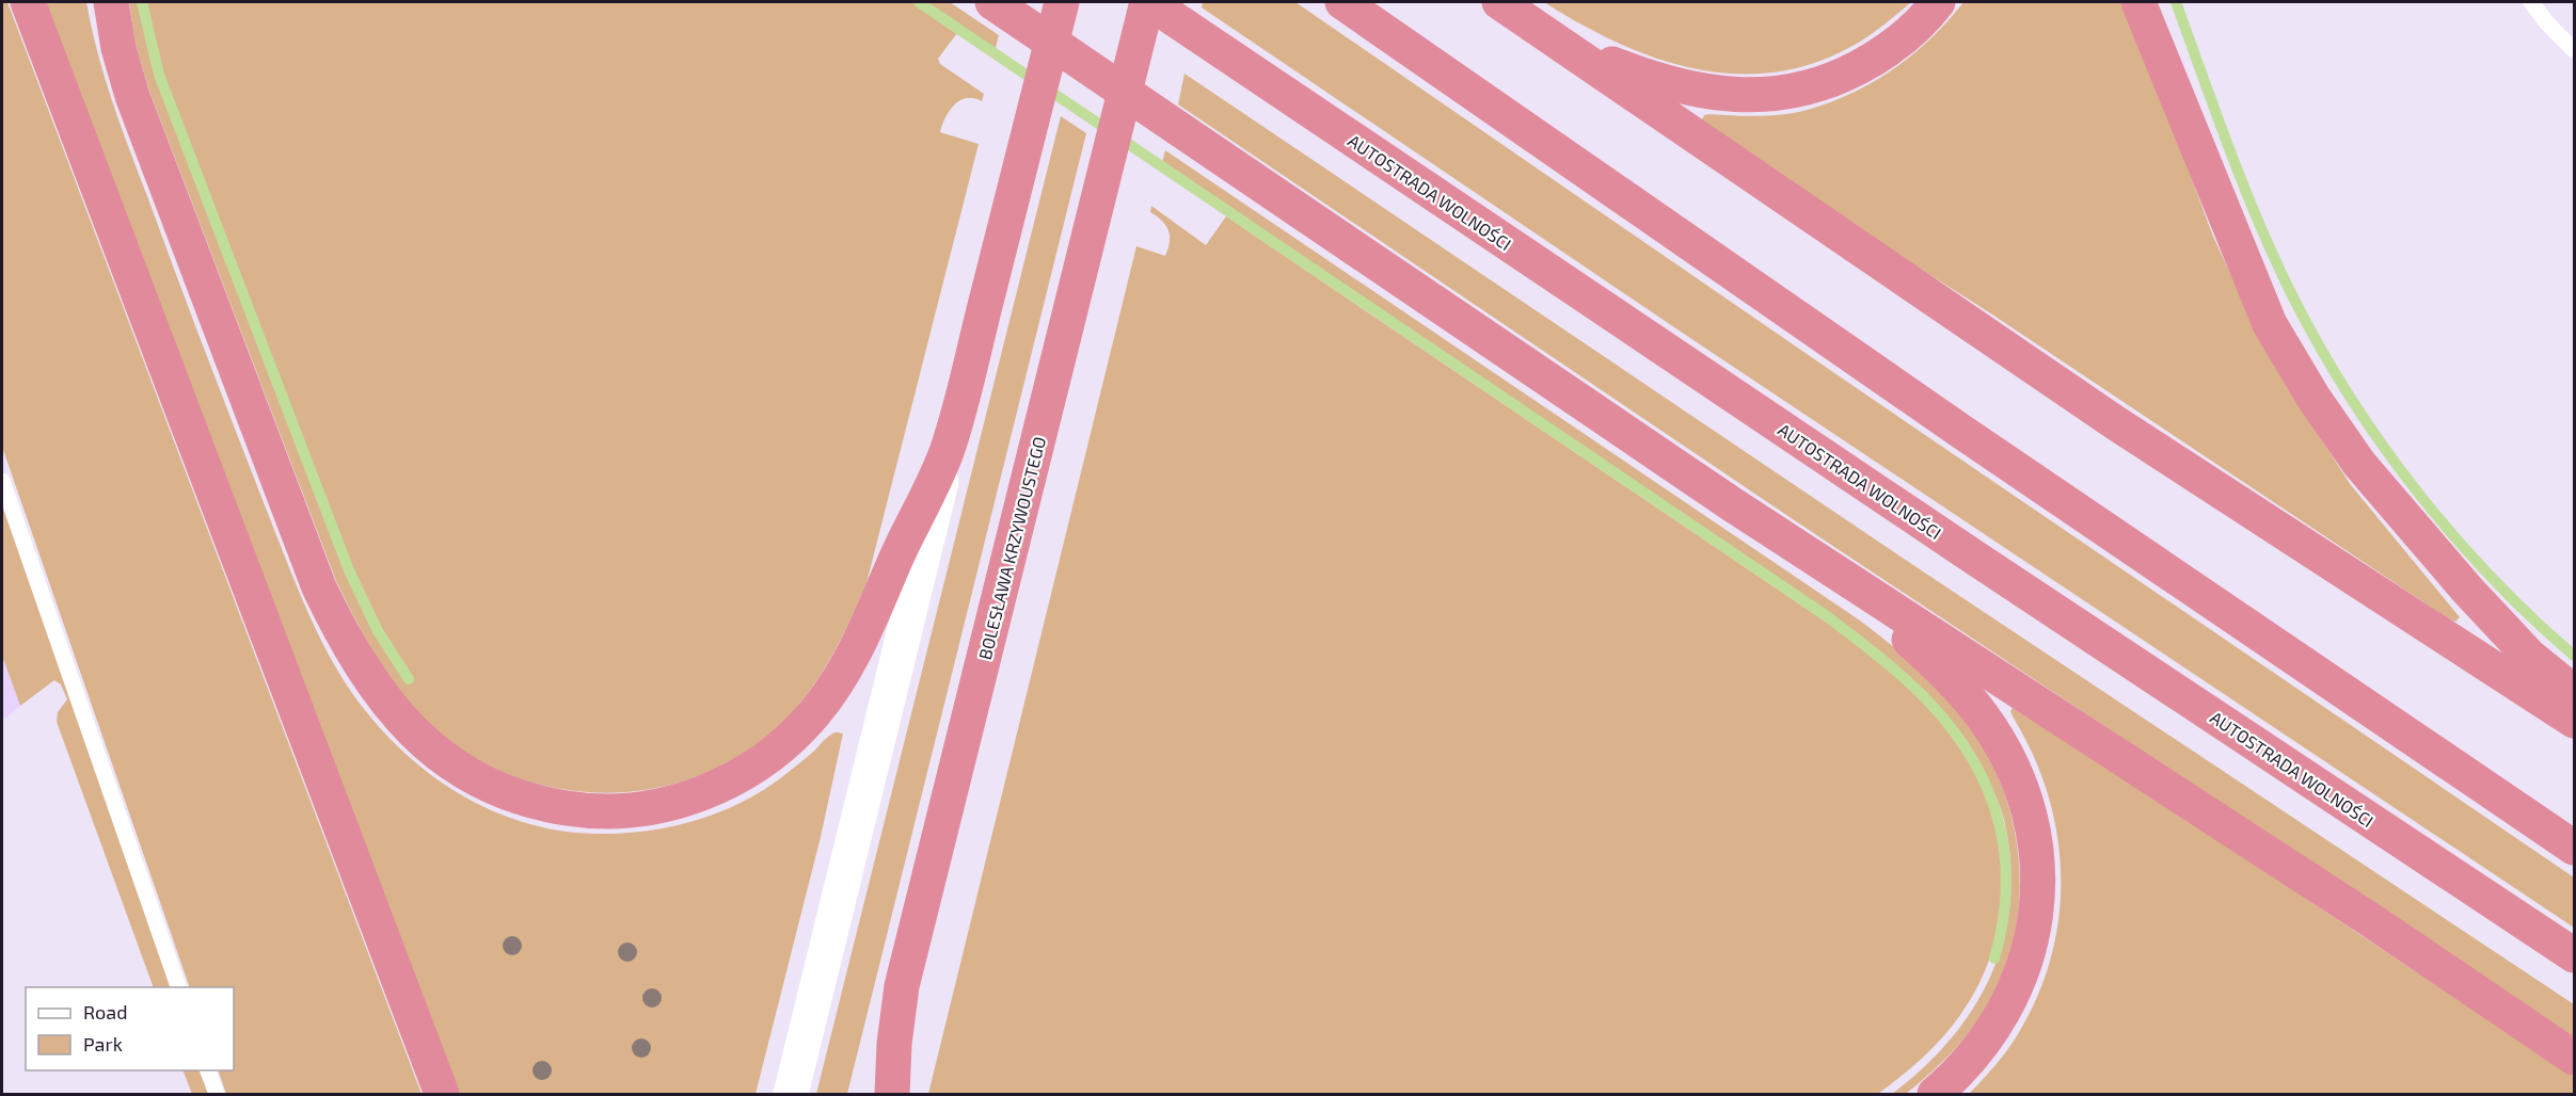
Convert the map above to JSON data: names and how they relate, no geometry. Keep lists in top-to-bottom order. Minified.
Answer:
{"streets":{"highway":["AUTOSTRADA WOLNOŚCI","BOLESŁAWA KRZYWOUSTEGO"]},"crossings":[["AUTOSTRADA WOLNOŚCI","BOLESŁAWA KRZYWOUSTEGO"]],"legend":["Road","Park"]}
